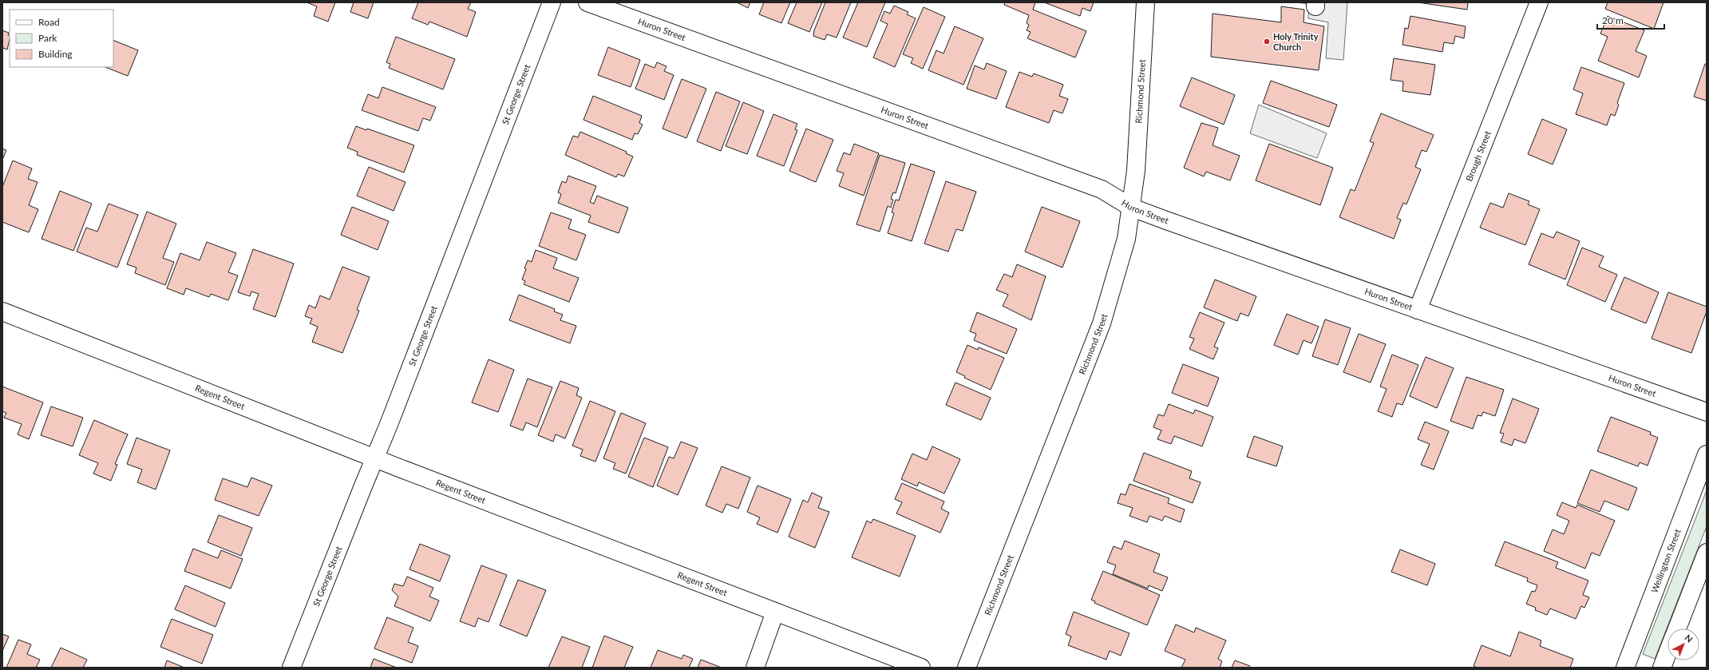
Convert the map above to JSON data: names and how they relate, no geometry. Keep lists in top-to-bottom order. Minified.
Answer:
{"streets":{"street":["Huron Street","Richmond Street","St George Street","Brough Street","Regent Street","Wellington Street"]},"crossings":[["Huron Street","Richmond Street"],["Huron Street","Brough Street"],["St George Street","Regent Street"]],"places":["Holy Trinity Church"],"legend":["Road","Park","Building"],"scale_bar":"20 m","north":"top right"}
